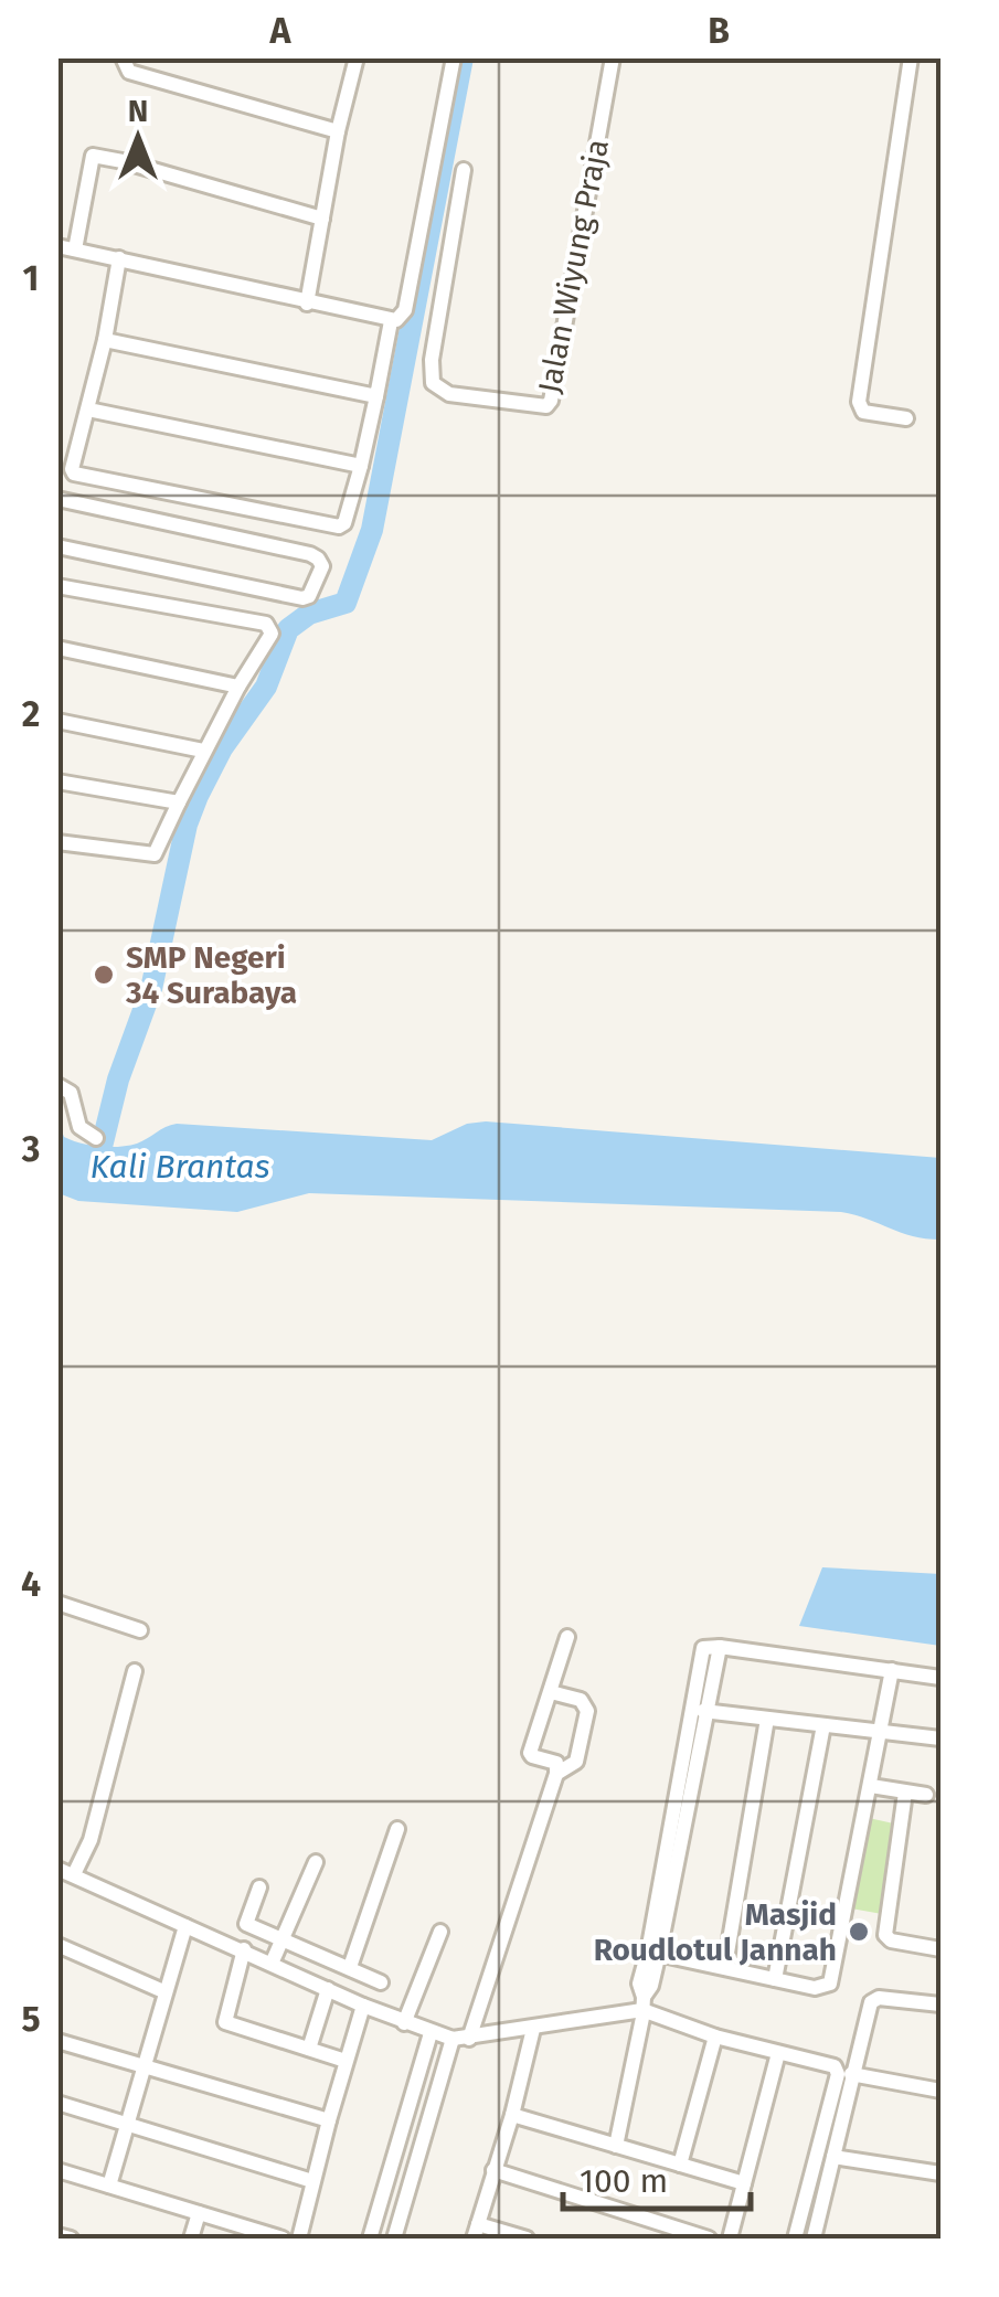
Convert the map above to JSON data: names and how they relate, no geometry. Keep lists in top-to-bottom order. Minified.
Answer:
{"streets":{"street":["Jalan Wiyung Praja"]},"water":["Kali Brantas"],"places":["SMP Negeri 34 Surabaya","Masjid Roudlotul Jannah"],"scale_bar":"100 m","north":"top","grid":{"columns":["A","B"],"rows":["1","2","3","4","5"]}}
